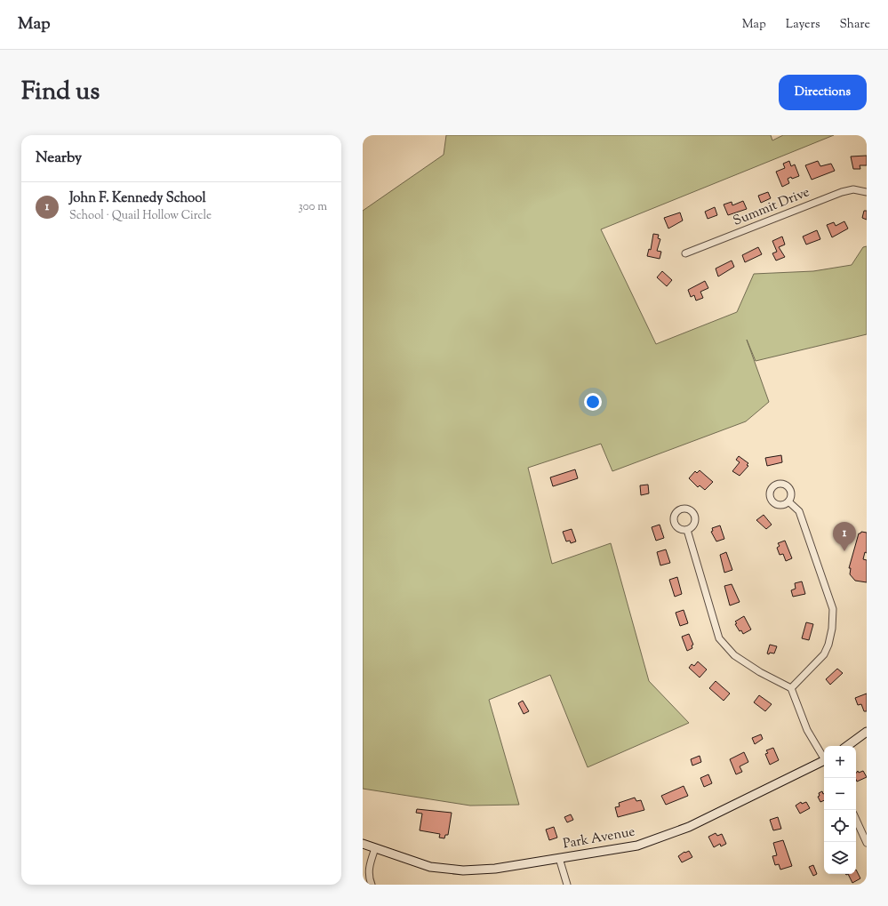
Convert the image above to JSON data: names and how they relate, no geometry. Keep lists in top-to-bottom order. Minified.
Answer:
{"streets":{"main road":["Park Avenue"],"street":["Summit Drive"]},"page":{"header":"Map","nav":["Map","Layers","Share"],"title":"Find us","buttons":"Directions","heading":"Nearby","list":[{"mark":"1","name":"John F. Kennedy School","note":"School · Quail Hollow Circle","value":"300 m"}],"pins":"1","map_buttons":["+","−"]}}
